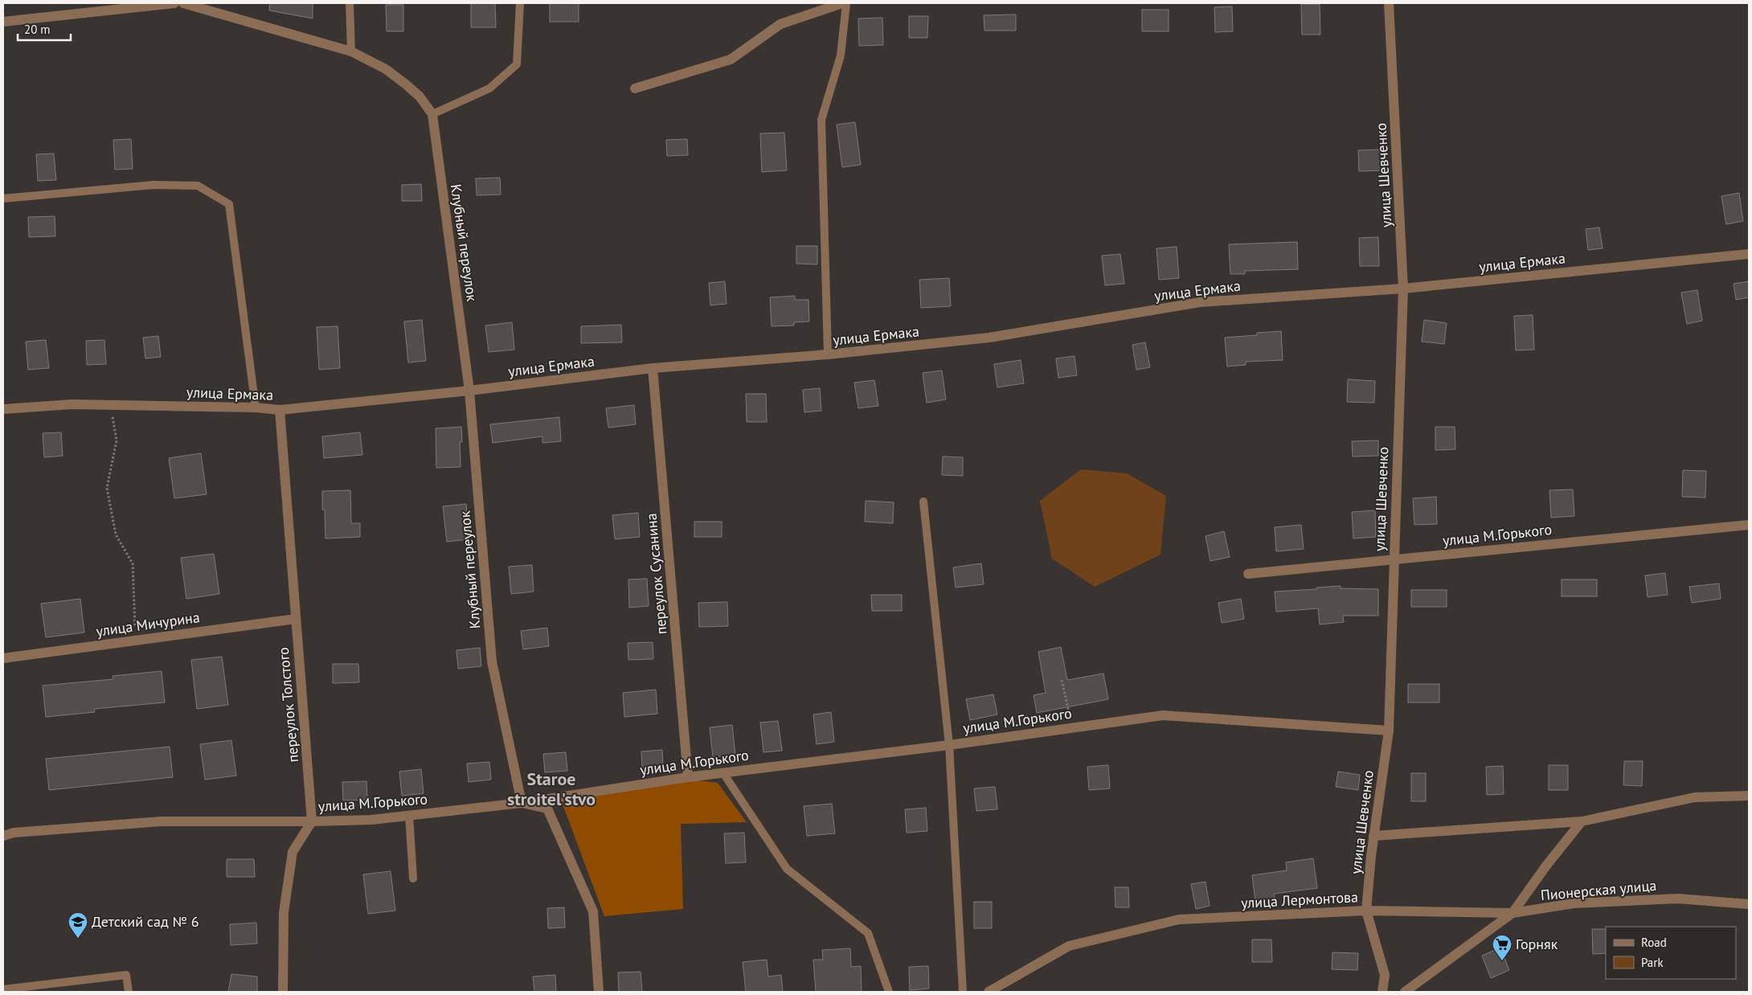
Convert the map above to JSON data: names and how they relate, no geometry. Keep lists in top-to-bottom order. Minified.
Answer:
{"streets":{"street":["улица Шевченко","Клубный переулок","улица Ермака","улица М.Горького","переулок Сусанина","улица Мичурина","переулок Толстого","Пионерская улица","улица Лермонтова"]},"crossings":[["улица Шевченко","улица Ермака"],["улица Шевченко","улица М.Горького"],["улица Шевченко","улица Лермонтова"],["Клубный переулок","улица Ермака"],["Клубный переулок","улица М.Горького"],["улица Ермака","переулок Сусанина"],["улица Ермака","переулок Толстого"],["улица М.Горького","переулок Сусанина"],["улица М.Горького","переулок Толстого"],["улица Мичурина","переулок Толстого"],["Пионерская улица","улица Лермонтова"]],"districts":["Staroe stroitel'stvo"],"places":{"school or university":["Детский сад № 6"],"supermarket":["Горняк"]},"legend":["Road","Park"],"scale_bar":"20 m"}
